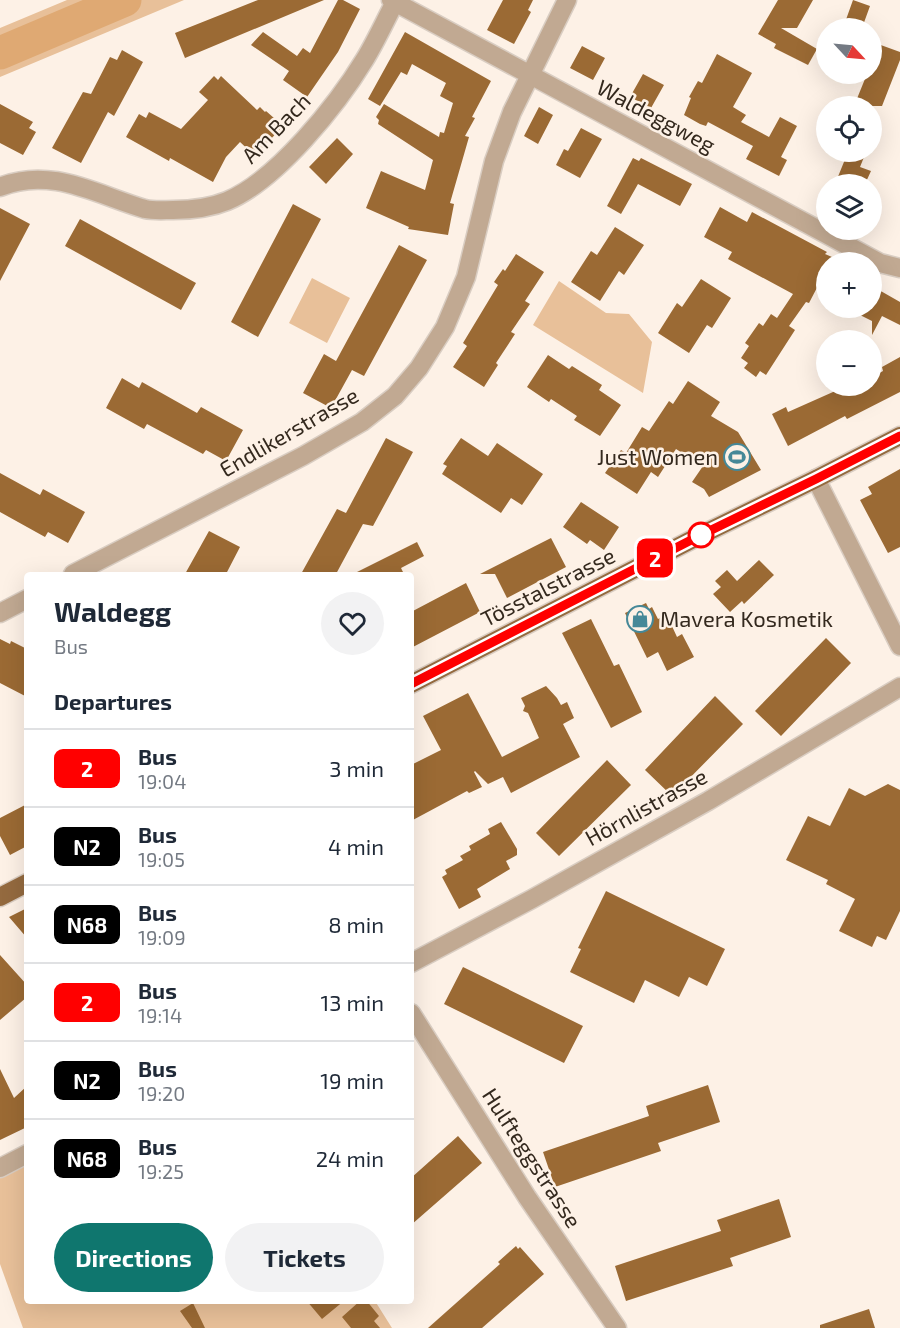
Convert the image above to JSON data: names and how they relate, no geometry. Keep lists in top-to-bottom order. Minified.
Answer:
{"streets":{"main road":["Tösstalstrasse"],"street":["Waldeggweg","Am Bach","Endlikerstrasse","Hörnlistrasse","Hulfteggstrasse"]},"crossings":[["Waldeggweg","Am Bach"],["Waldeggweg","Endlikerstrasse"]],"places":{"sports":["Just Women"],"shop":["Mavera Kosmetik"]},"lines":["bus line 2"],"north":"bottom right","page":{"on_map":"2","map_buttons":["+","−"],"heading":[["Waldegg","Bus"],"Departures"],"list":[{"mark":"2","name":"Bus","note":"19:04","value":"3 min"},{"mark":"N2","name":"Bus","note":"19:05","value":"4 min"},{"mark":"N68","name":"Bus","note":"19:09","value":"8 min"},{"mark":"2","name":"Bus","note":"19:14","value":"13 min"},{"mark":"N2","name":"Bus","note":"19:20","value":"19 min"},{"mark":"N68","name":"Bus","note":"19:25","value":"24 min"}],"buttons":["Directions","Tickets"]}}
